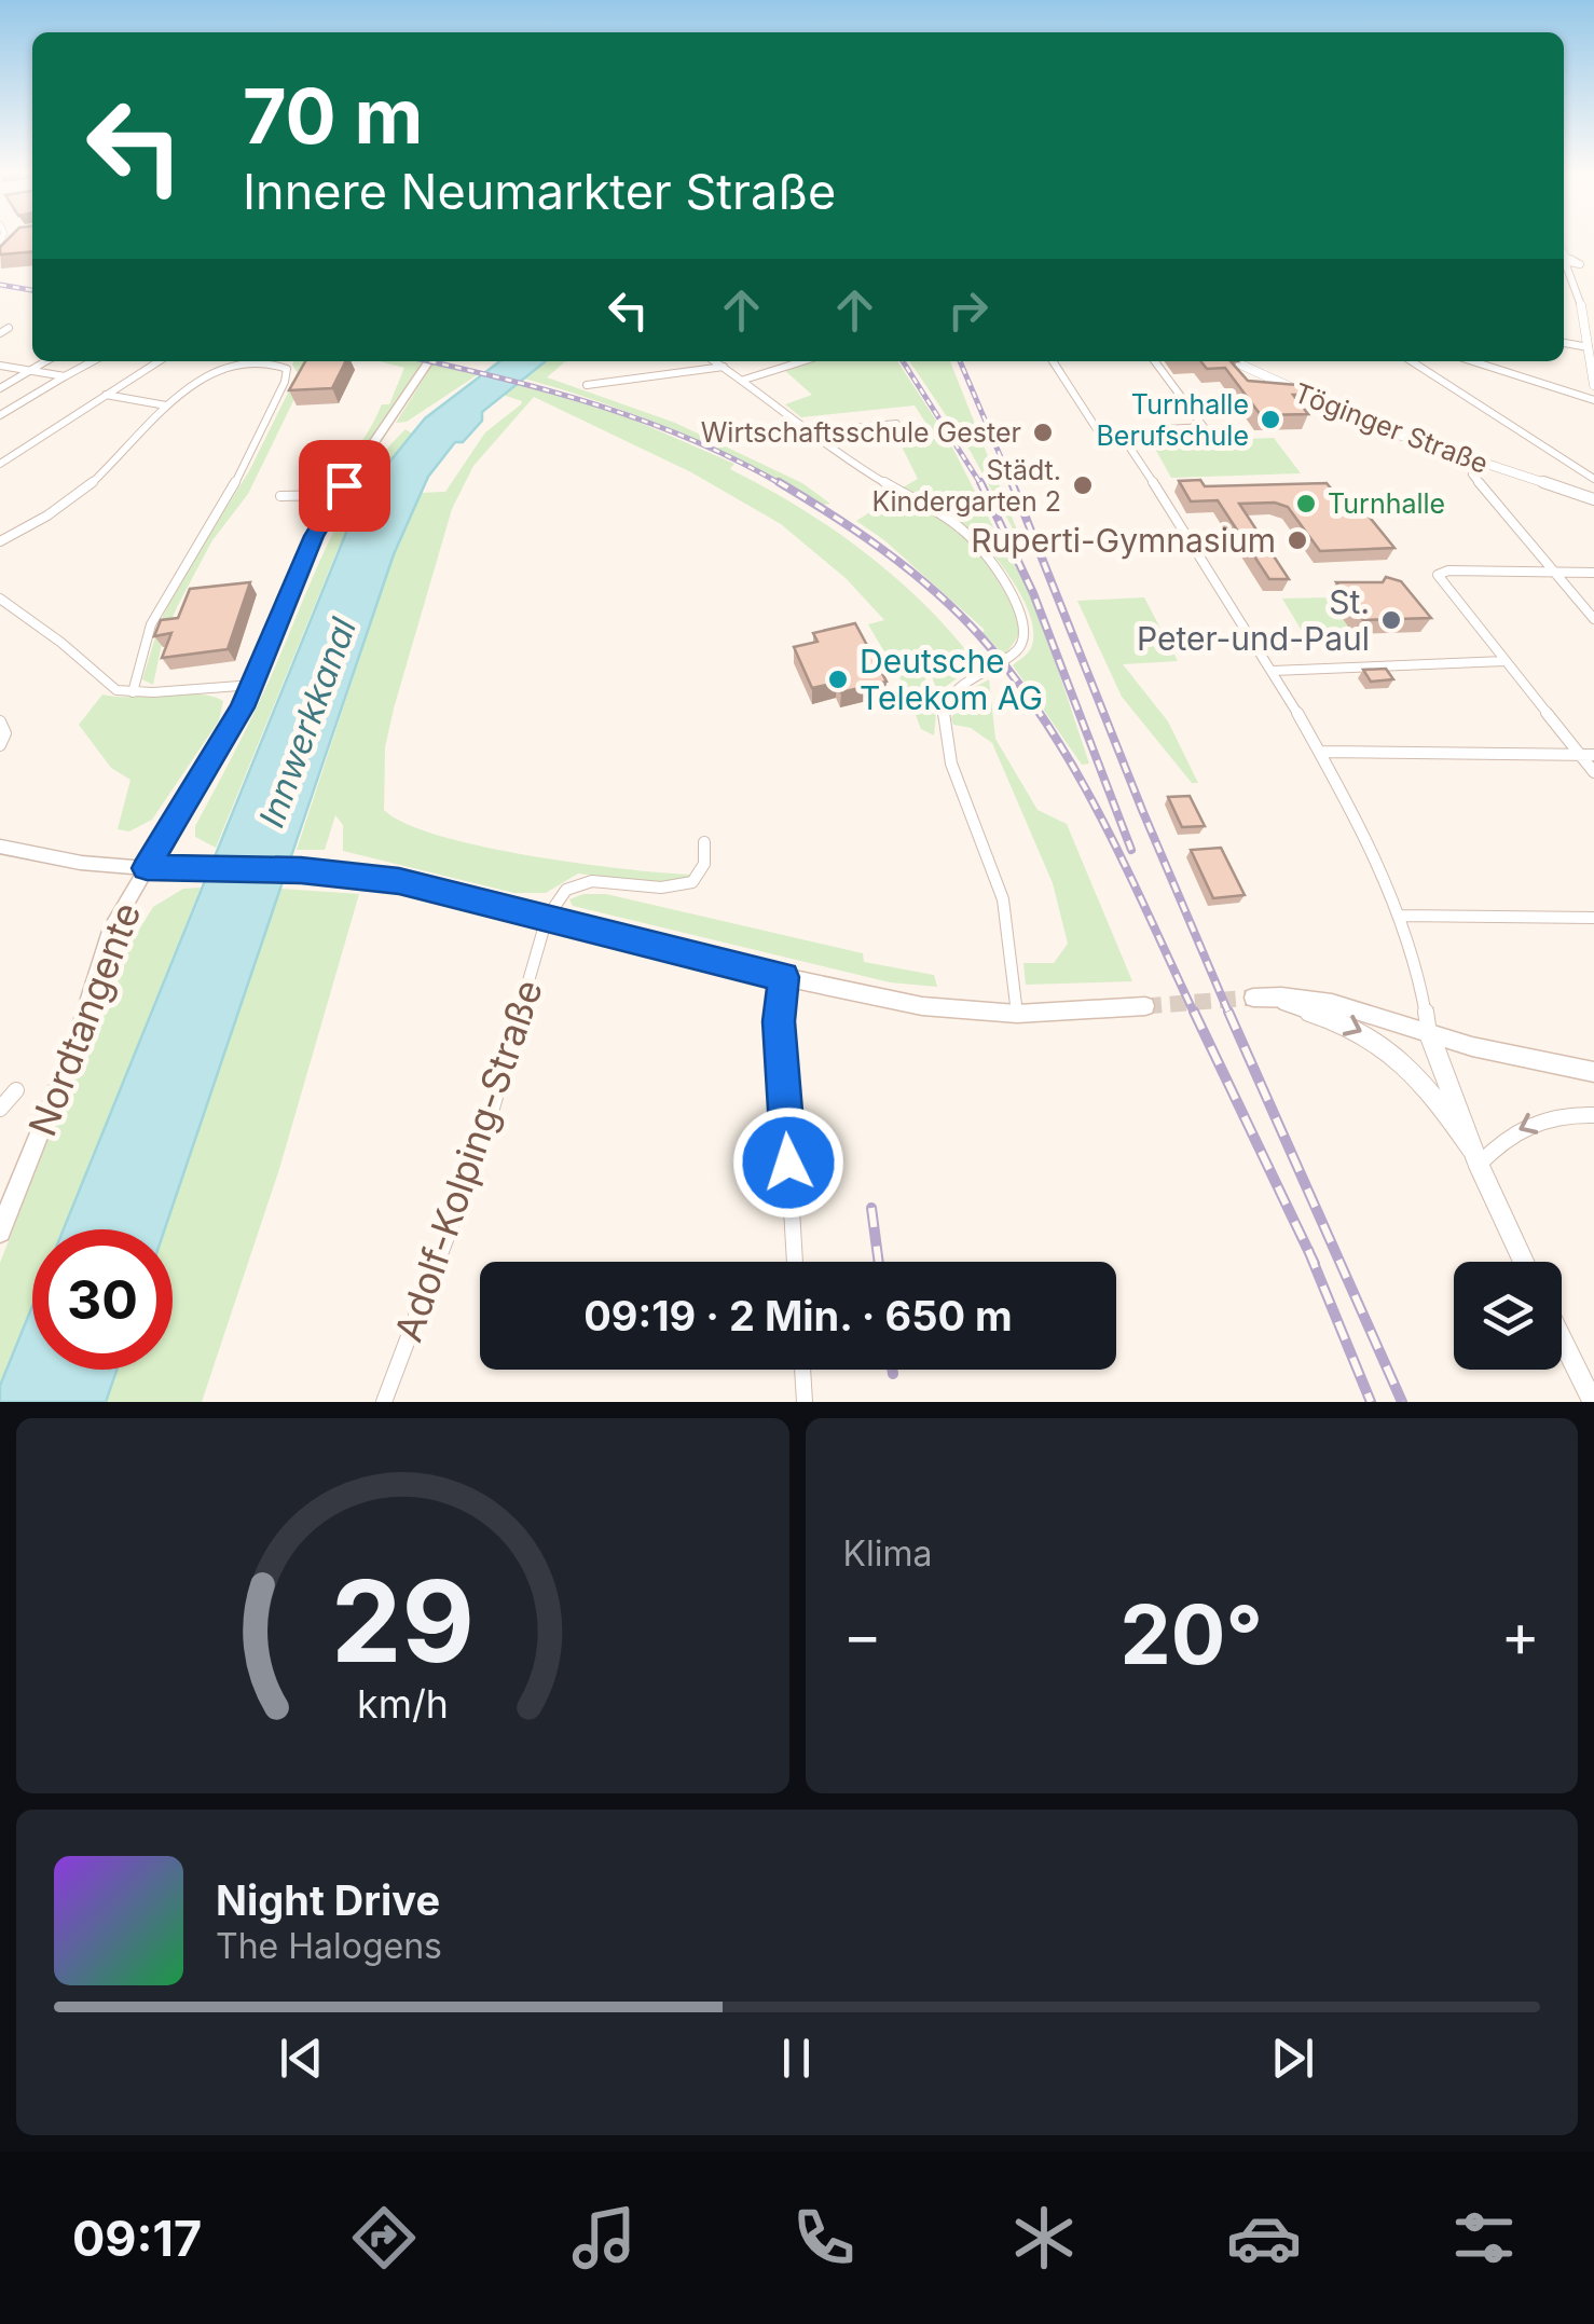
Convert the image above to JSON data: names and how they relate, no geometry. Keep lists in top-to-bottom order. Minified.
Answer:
{"streets":{"main road":["Nordtangente"],"street":["Töginger Straße","Adolf-Kolping-Straße"]},"water":["Innwerkkanal"],"places":["Turnhalle Berufschule","Wirtschaftsschule Gester","Städt. Kindergarten 2","Turnhalle","Ruperti-Gymnasium","St. Peter-und-Paul","Deutsche Telekom AG"],"page":{"turn":["70 m","Innere Neumarkter Straße"],"limit":"30","trip":"09:19 · 2 Min. · 650 m","tile":"Klima","heat":["−","20°","+"],"song":["Night Drive","The Halogens"],"tabs":"09:17","gauge":["29","km/h"]}}
